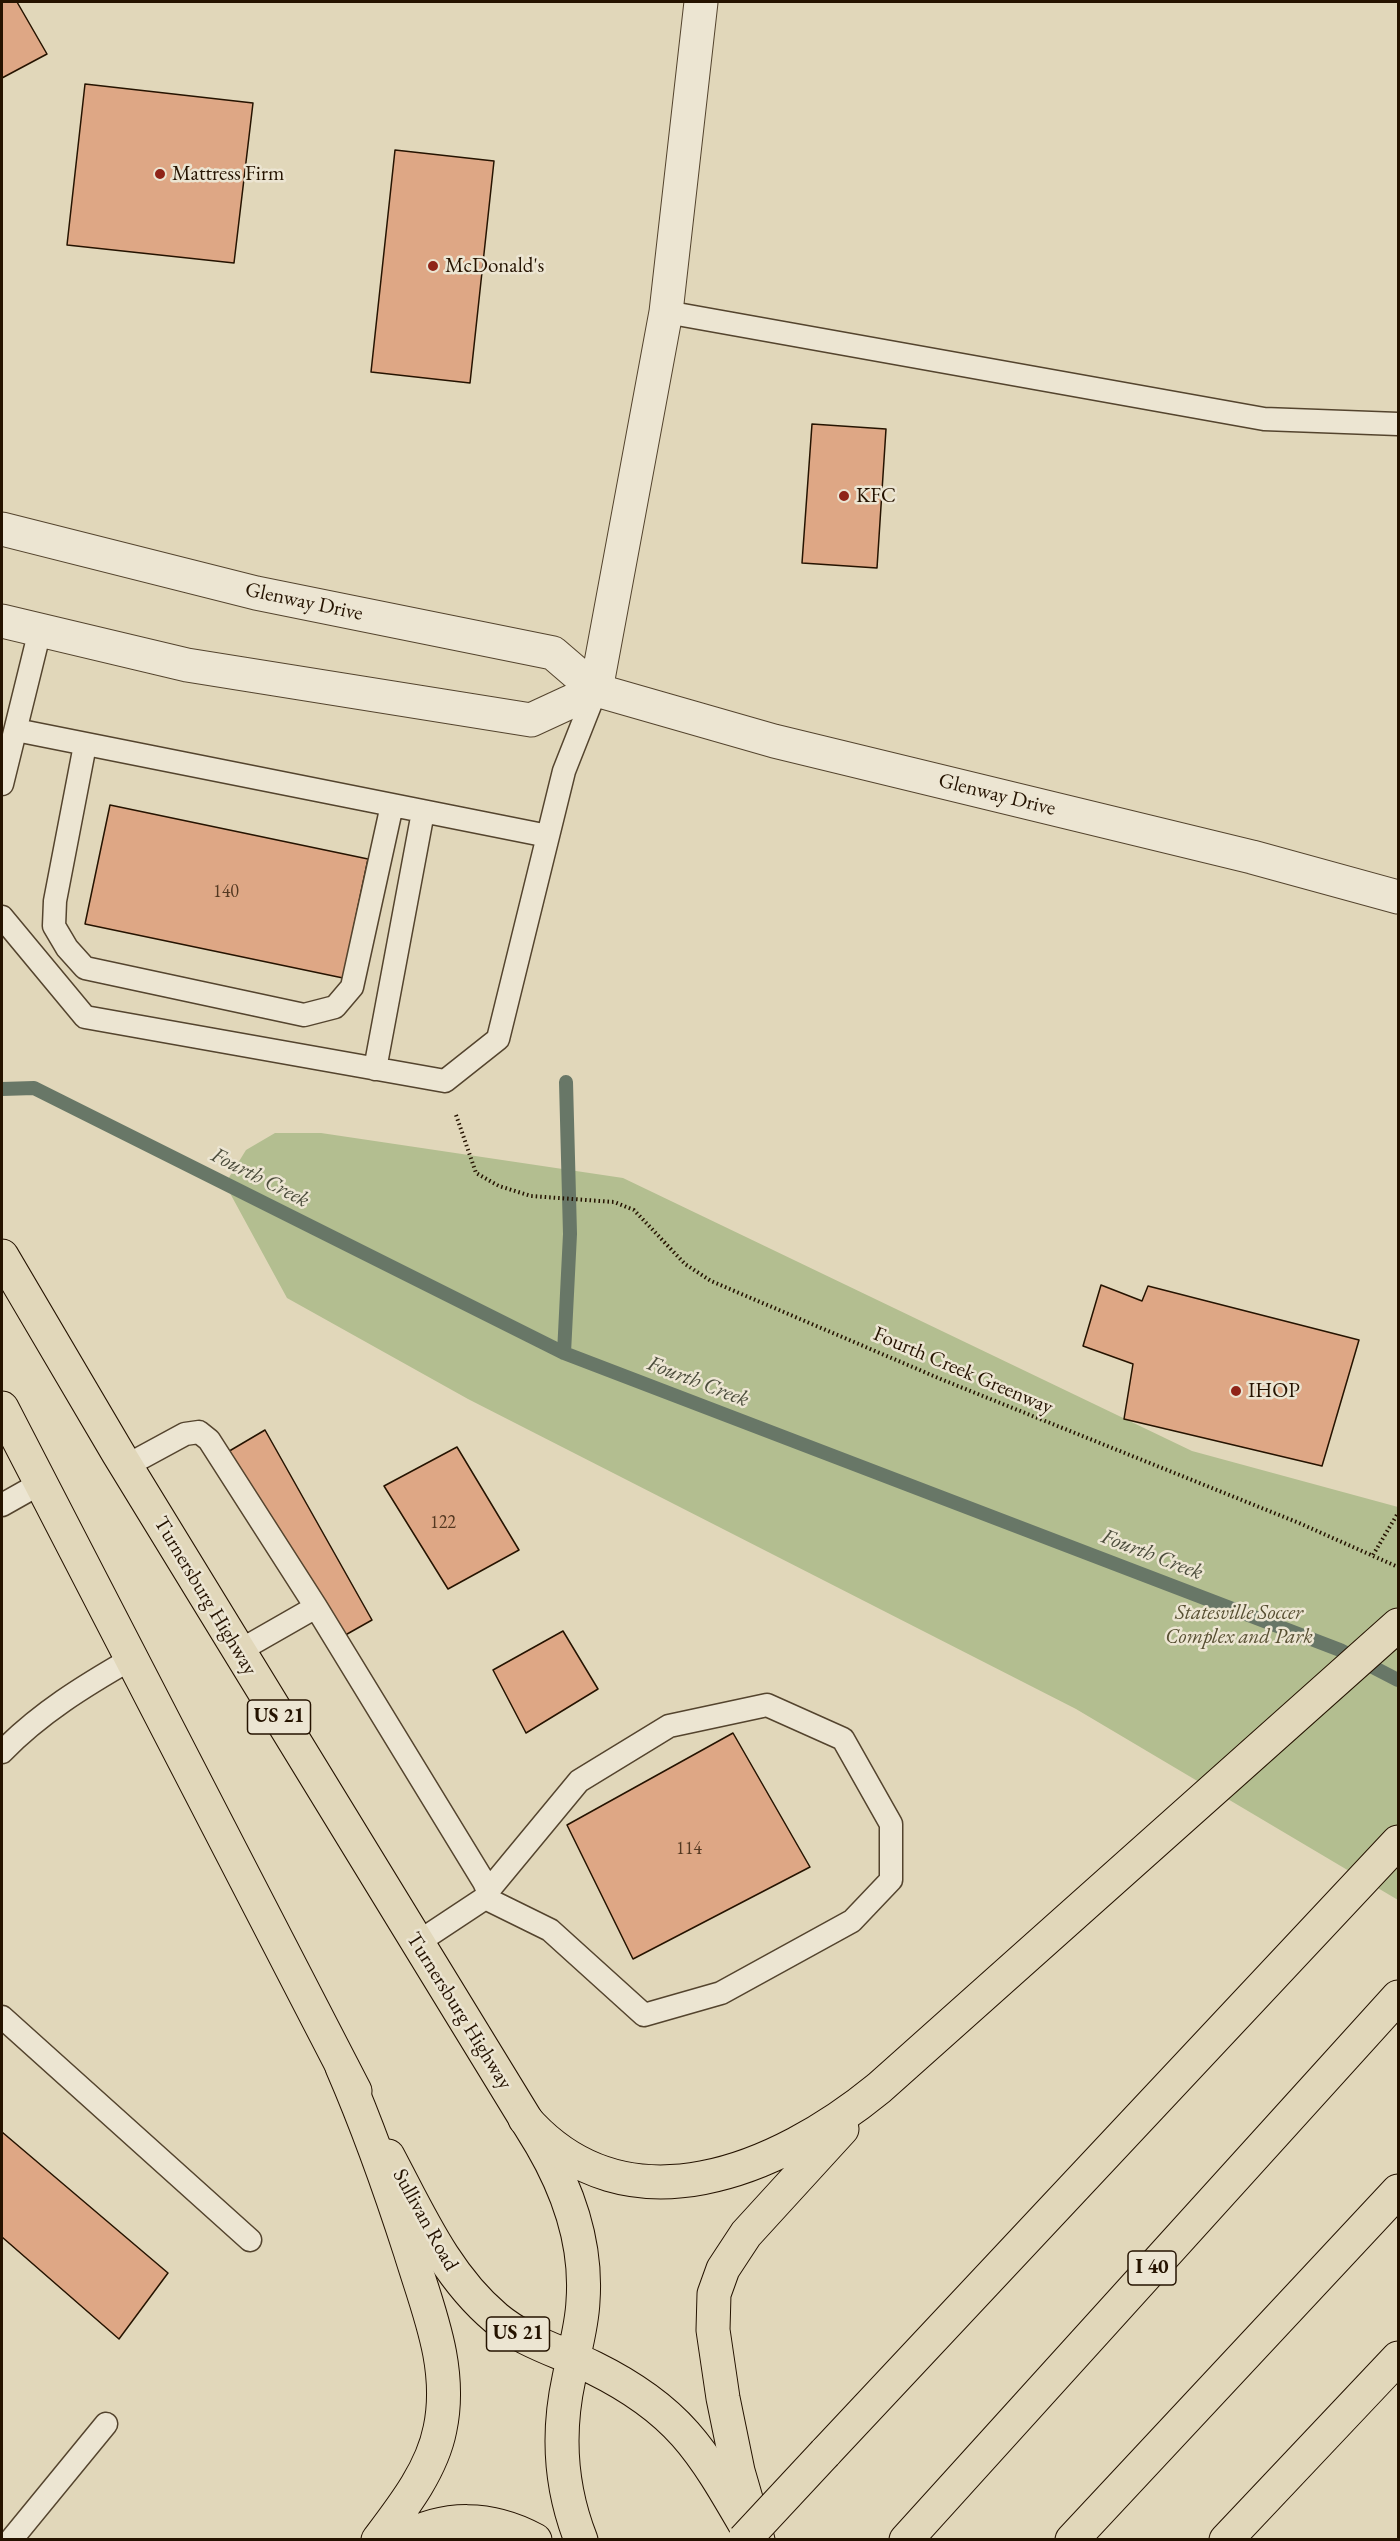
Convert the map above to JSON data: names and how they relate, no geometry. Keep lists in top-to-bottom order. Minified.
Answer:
{"streets":{"main road":["Turnersburg Highway","US 21","Sullivan Road","I 40"],"street":["Glenway Drive"],"path":["Fourth Creek Greenway"]},"crossings":[["Turnersburg Highway","US 21"],["US 21","Sullivan Road"]],"water":["Fourth Creek"],"parks":["Statesville Soccer Complex and Park"],"places":["Mattress Firm","McDonald's","KFC","IHOP"],"house_numbers":["140","122","114"]}
